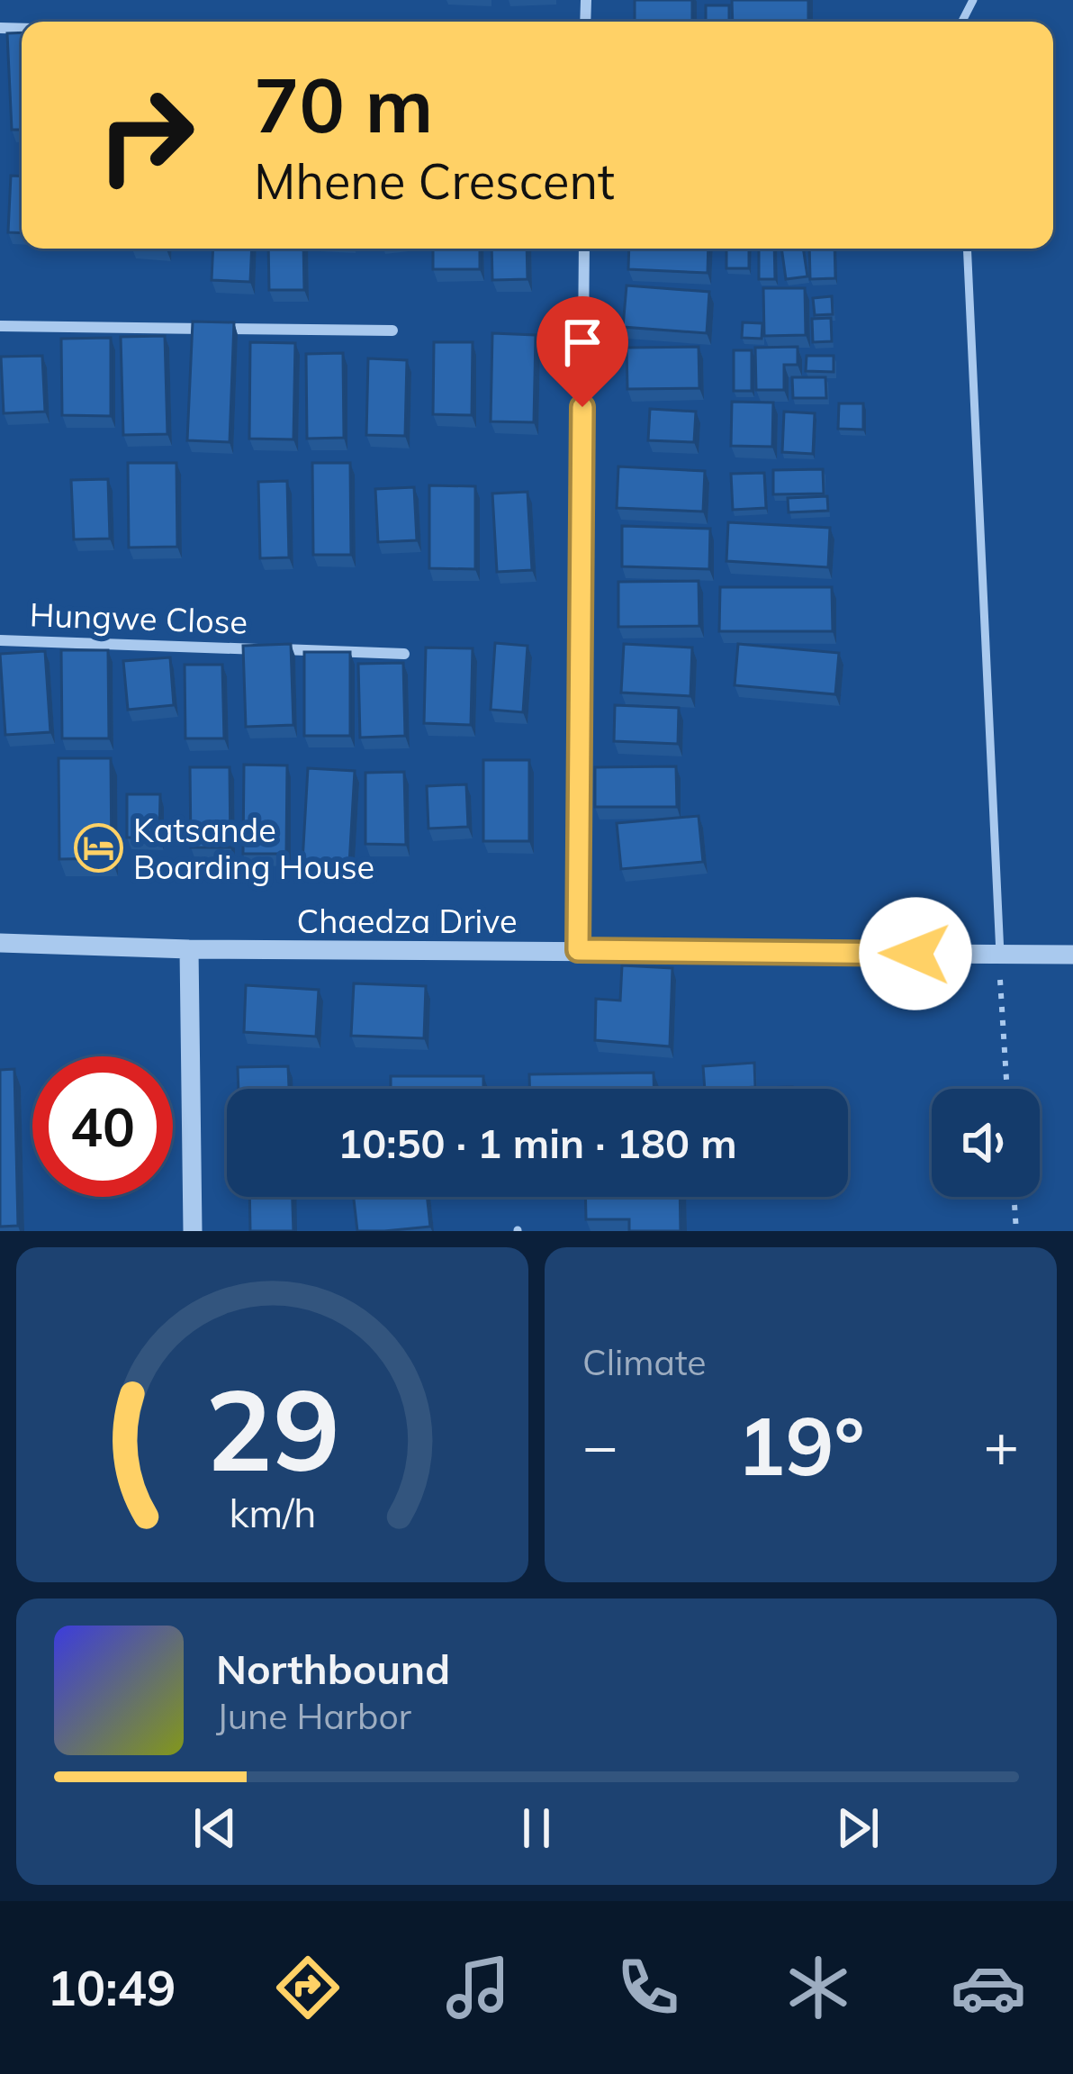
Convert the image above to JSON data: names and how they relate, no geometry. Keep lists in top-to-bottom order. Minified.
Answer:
{"streets":{"street":["Hungwe Close","Chaedza Drive"]},"places":{"hotel":["Katsande Boarding House"]},"page":{"turn":["70 m","Mhene Crescent"],"limit":"40","trip":"10:50 · 1 min · 180 m","tile":"Climate","heat":["−","19°","+"],"song":["Northbound","June Harbor"],"tabs":"10:49","gauge":["29","km/h"]}}
